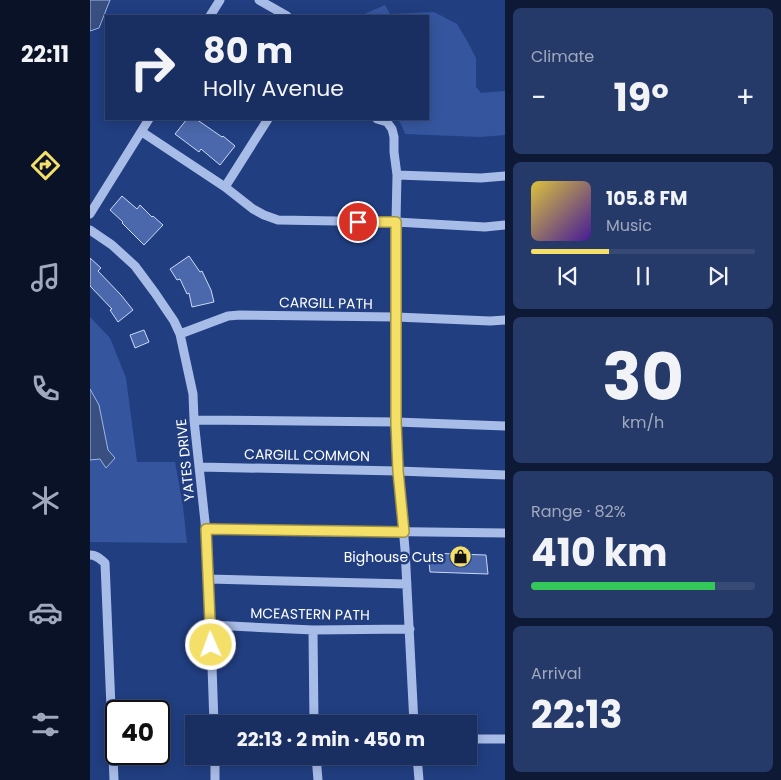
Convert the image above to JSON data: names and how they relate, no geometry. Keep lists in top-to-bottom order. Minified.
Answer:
{"streets":{"street":["CARGILL PATH","CARGILL COMMON","YATES DRIVE","MCEASTERN PATH"]},"crossings":[["CARGILL PATH","YATES DRIVE"],["CARGILL COMMON","YATES DRIVE"],["YATES DRIVE","MCEASTERN PATH"]],"places":{"shop":["Bighouse Cuts"]},"page":{"tabs":"22:11","tile":["Climate",["30","km/h"],["Range · 82%","410 km"],["Arrival","22:13"]],"turn":["80 m","Holly Avenue"],"heat":["−","19°","+"],"song":["105.8 FM","Music"],"limit":"40","trip":"22:13 · 2 min · 450 m"}}
